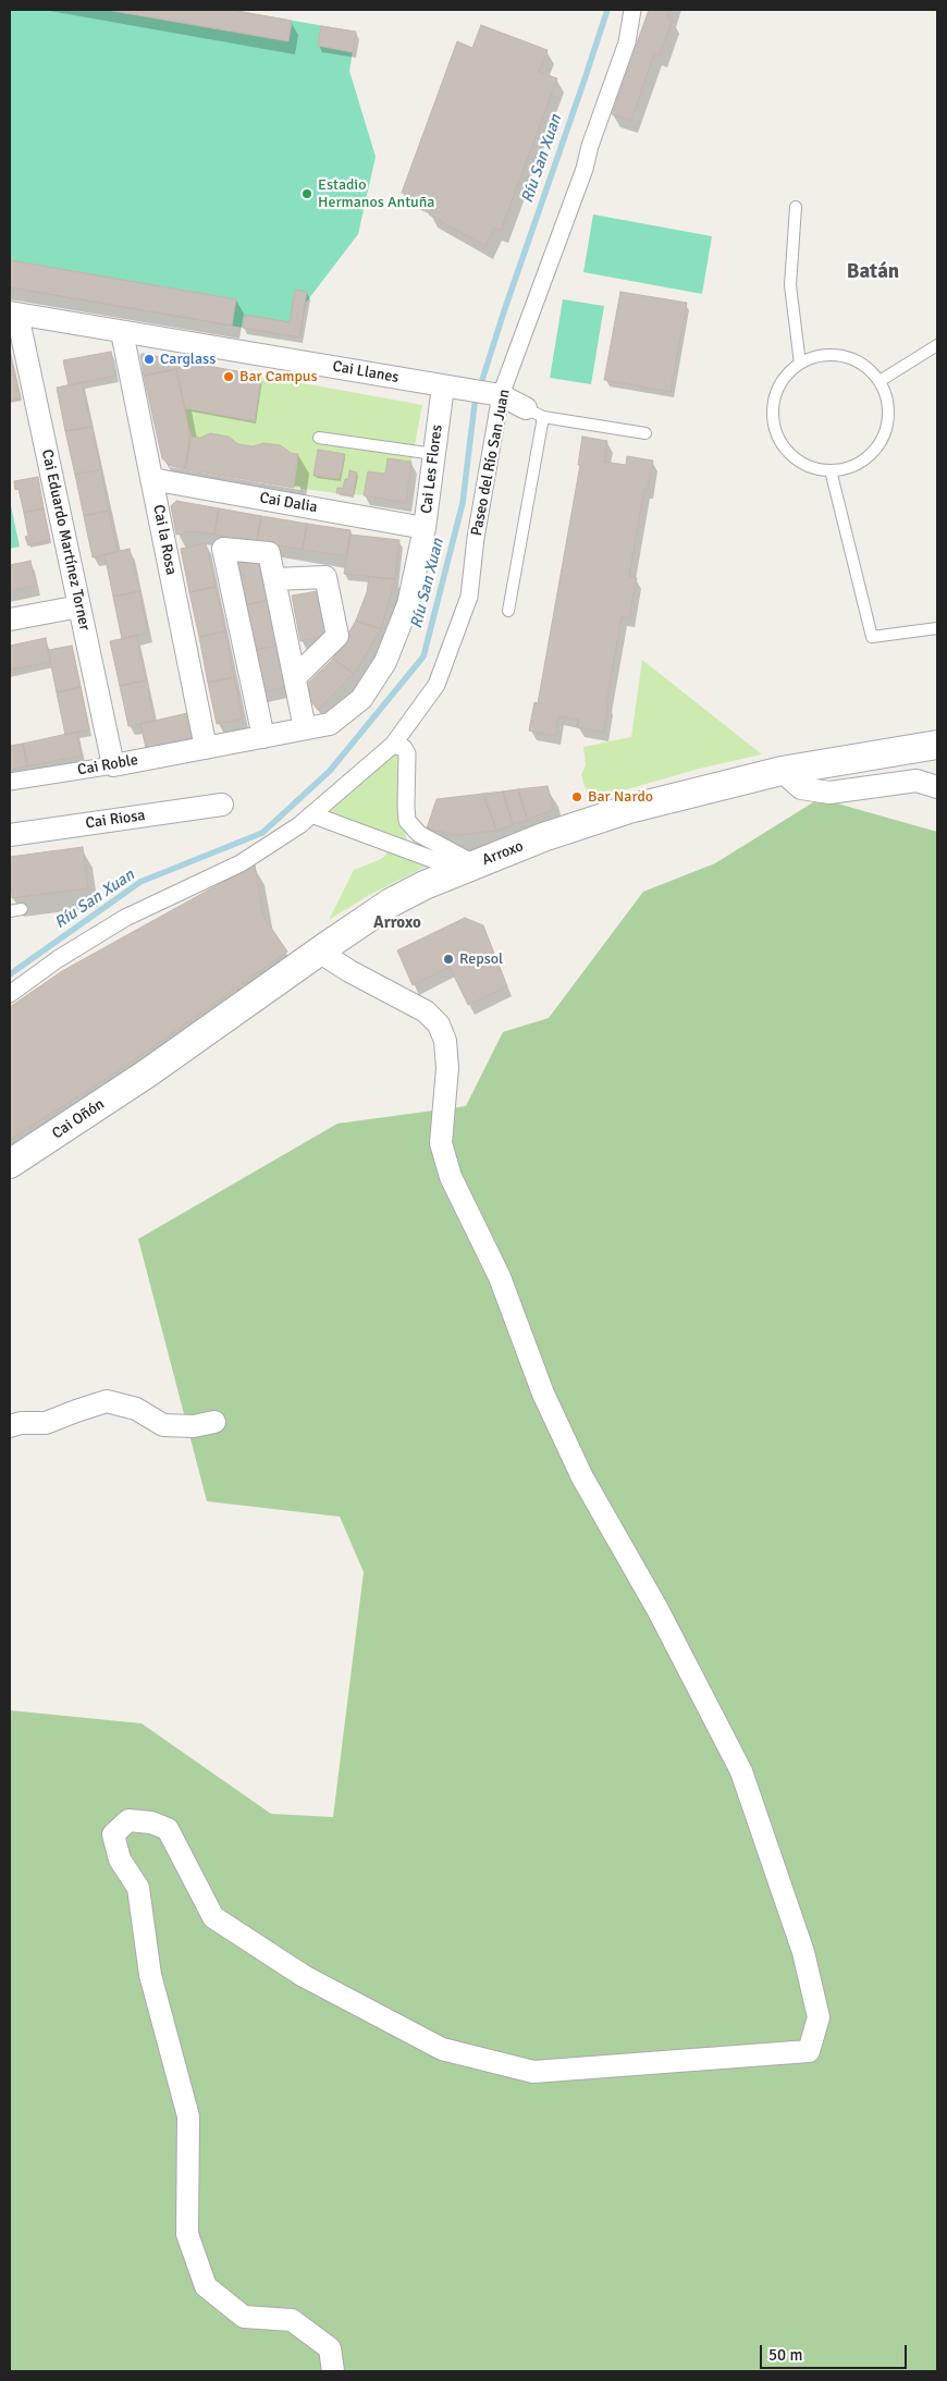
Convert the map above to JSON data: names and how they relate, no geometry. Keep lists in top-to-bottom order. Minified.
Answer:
{"streets":{"street":["Cai Llanes","Paseo del Río San Juan","Cai Les Flores","Cai Dalia","Cai Eduardo Martínez Torner","Cai la Rosa","Cai Roble","Cai Riosa","Arroxo","Cai Oñón"]},"crossings":[["Cai Llanes","Paseo del Río San Juan"],["Cai Llanes","Cai Les Flores"],["Cai Llanes","Cai Eduardo Martínez Torner"],["Cai Llanes","Cai la Rosa"],["Cai Les Flores","Cai Dalia"],["Cai Les Flores","Cai la Rosa"],["Cai Les Flores","Cai Roble"],["Cai Dalia","Cai la Rosa"],["Cai Eduardo Martínez Torner","Cai Roble"],["Cai la Rosa","Cai Roble"],["Arroxo","Cai Oñón"]],"districts":["Batán","Arroxo"],"water":["Ríu San Xuan"],"places":["Estadio Hermanos Antuña","Carglass","Bar Campus","Bar Nardo","Repsol"],"scale_bar":"50 m"}
